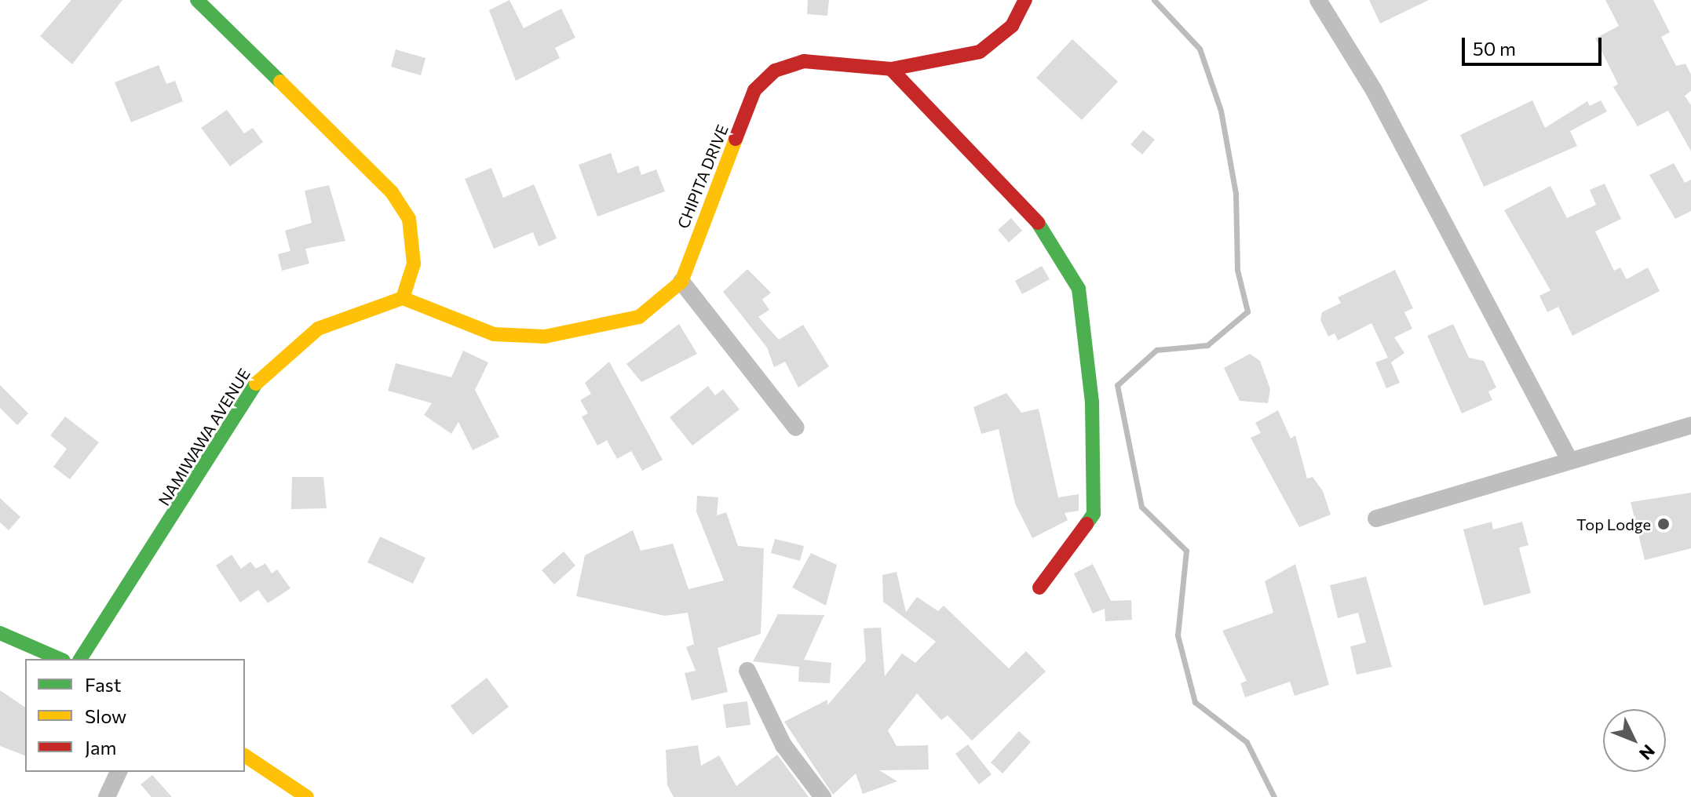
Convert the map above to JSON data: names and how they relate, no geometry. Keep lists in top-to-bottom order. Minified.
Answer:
{"streets":{"street":["CHIPITA DRIVE","NAMIWAWA AVENUE"]},"crossings":[["CHIPITA DRIVE","NAMIWAWA AVENUE"]],"places":["Top Lodge"],"legend":["Fast","Slow","Jam"],"scale_bar":"50 m","north":"bottom right"}
